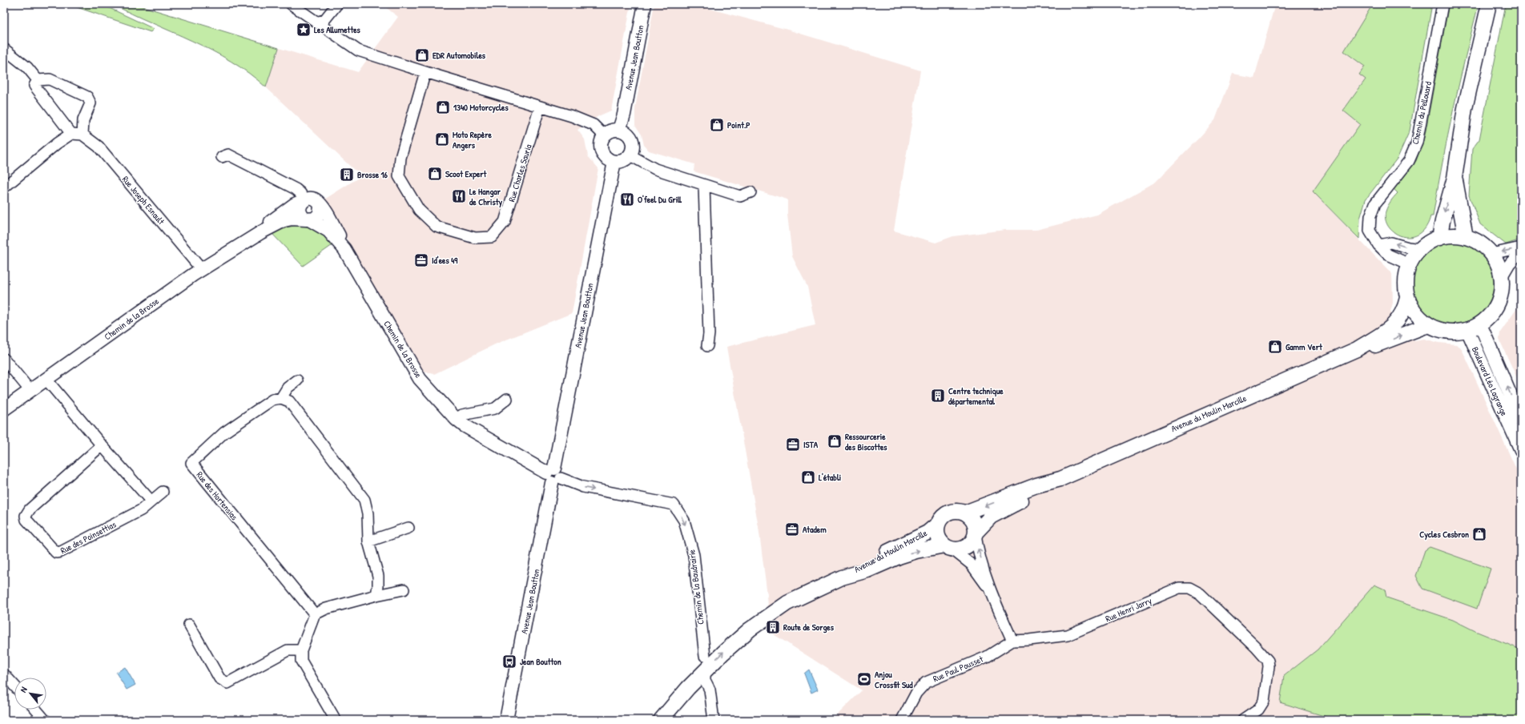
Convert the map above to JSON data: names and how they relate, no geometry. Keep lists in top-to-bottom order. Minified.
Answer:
{"streets":{"main road":["Avenue du Moulin Marcille"],"street":["Avenue Jean Boutton","Chemin du Pellouard","Rue Charles Sauria","Rue Joseph Esnault","Chemin de la Brosse","Boulevard Léo Lagrange","Rue des Hortensias","Rue des Poinsettias","Chemin de la Baudrairie","Rue Henri Jarry","Rue Paul Pousset"]},"crossings":[["Avenue Jean Boutton","Chemin de la Brosse"],["Avenue Jean Boutton","Chemin de la Baudrairie"],["Chemin du Pellouard","Boulevard Léo Lagrange"],["Chemin du Pellouard","Avenue du Moulin Marcille"],["Rue Joseph Esnault","Chemin de la Brosse"],["Chemin de la Brosse","Chemin de la Baudrairie"],["Boulevard Léo Lagrange","Avenue du Moulin Marcille"],["Avenue du Moulin Marcille","Chemin de la Baudrairie"],["Rue Henri Jarry","Rue Paul Pousset"]],"one_way":["Chemin de la Baudrairie"],"places":{"place":["Les Allumettes"],"shop":["EDR Automobiles","1340 Motorcycles","Point.P","Moto Repère Angers","Scoot Expert","Gamm Vert","Ressourcerie des Biscottes","L'établi","Cycles Cesbron"],"building":["Brosse 16","Centre technique départemental","Route de Sorges"],"restaurant":["Le Hangar de Christy","O'feel Du Grill"],"office":["Id'ees 49","ISTA","Atadem"],"bus stop":["Jean Boutton"],"sports":["Anjou Crossfit Sud"]},"north":"top left"}
